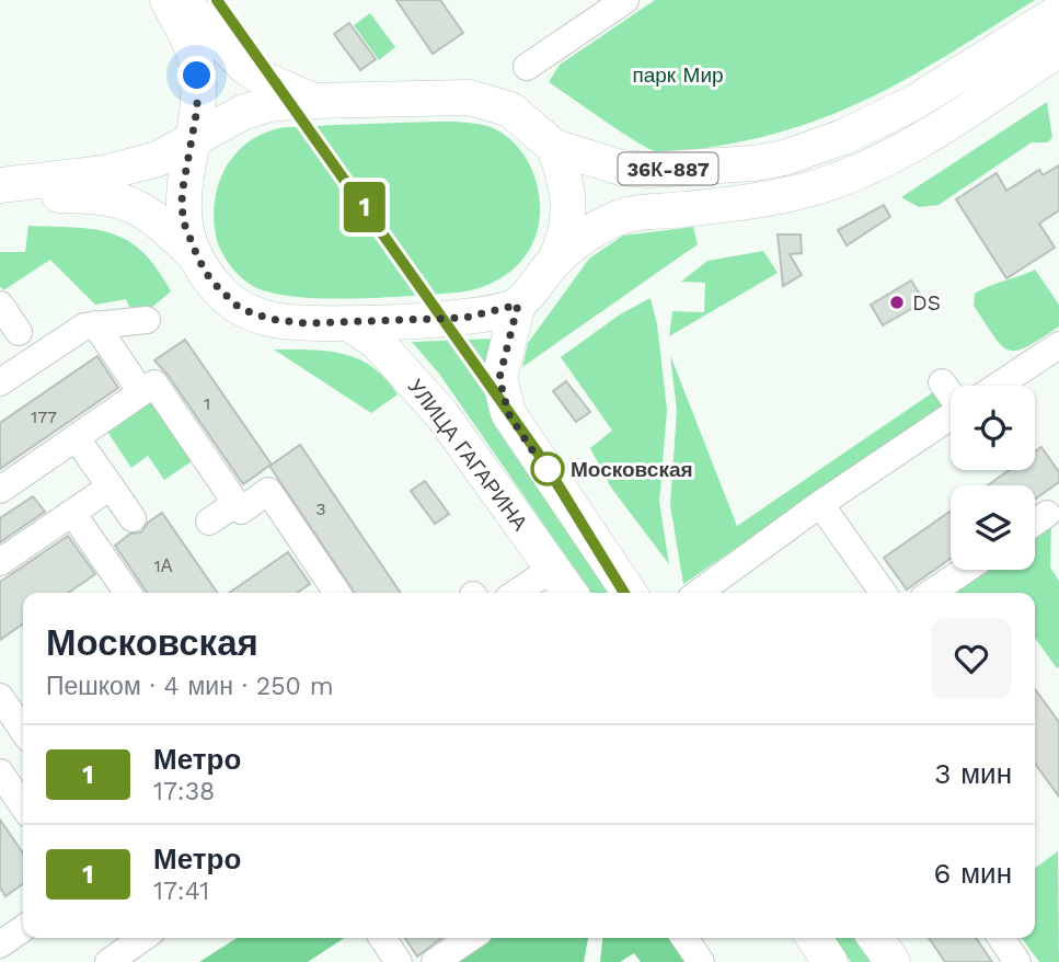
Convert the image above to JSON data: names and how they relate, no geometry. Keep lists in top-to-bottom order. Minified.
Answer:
{"streets":{"main road":["36К-887","УЛИЦА ГАГАРИНА"]},"parks":["парк Мир"],"places":["DS","Московская"],"lines":["metro line 1"],"house_numbers":["1","177","3","1А"],"page":{"on_map":"1","heading":["Московская","Пешком · 4 мин · 250 m"],"list":[{"mark":"1","name":"Метро","note":"17:38","value":"3 мин"},{"mark":"1","name":"Метро","note":"17:41","value":"6 мин"}]}}
